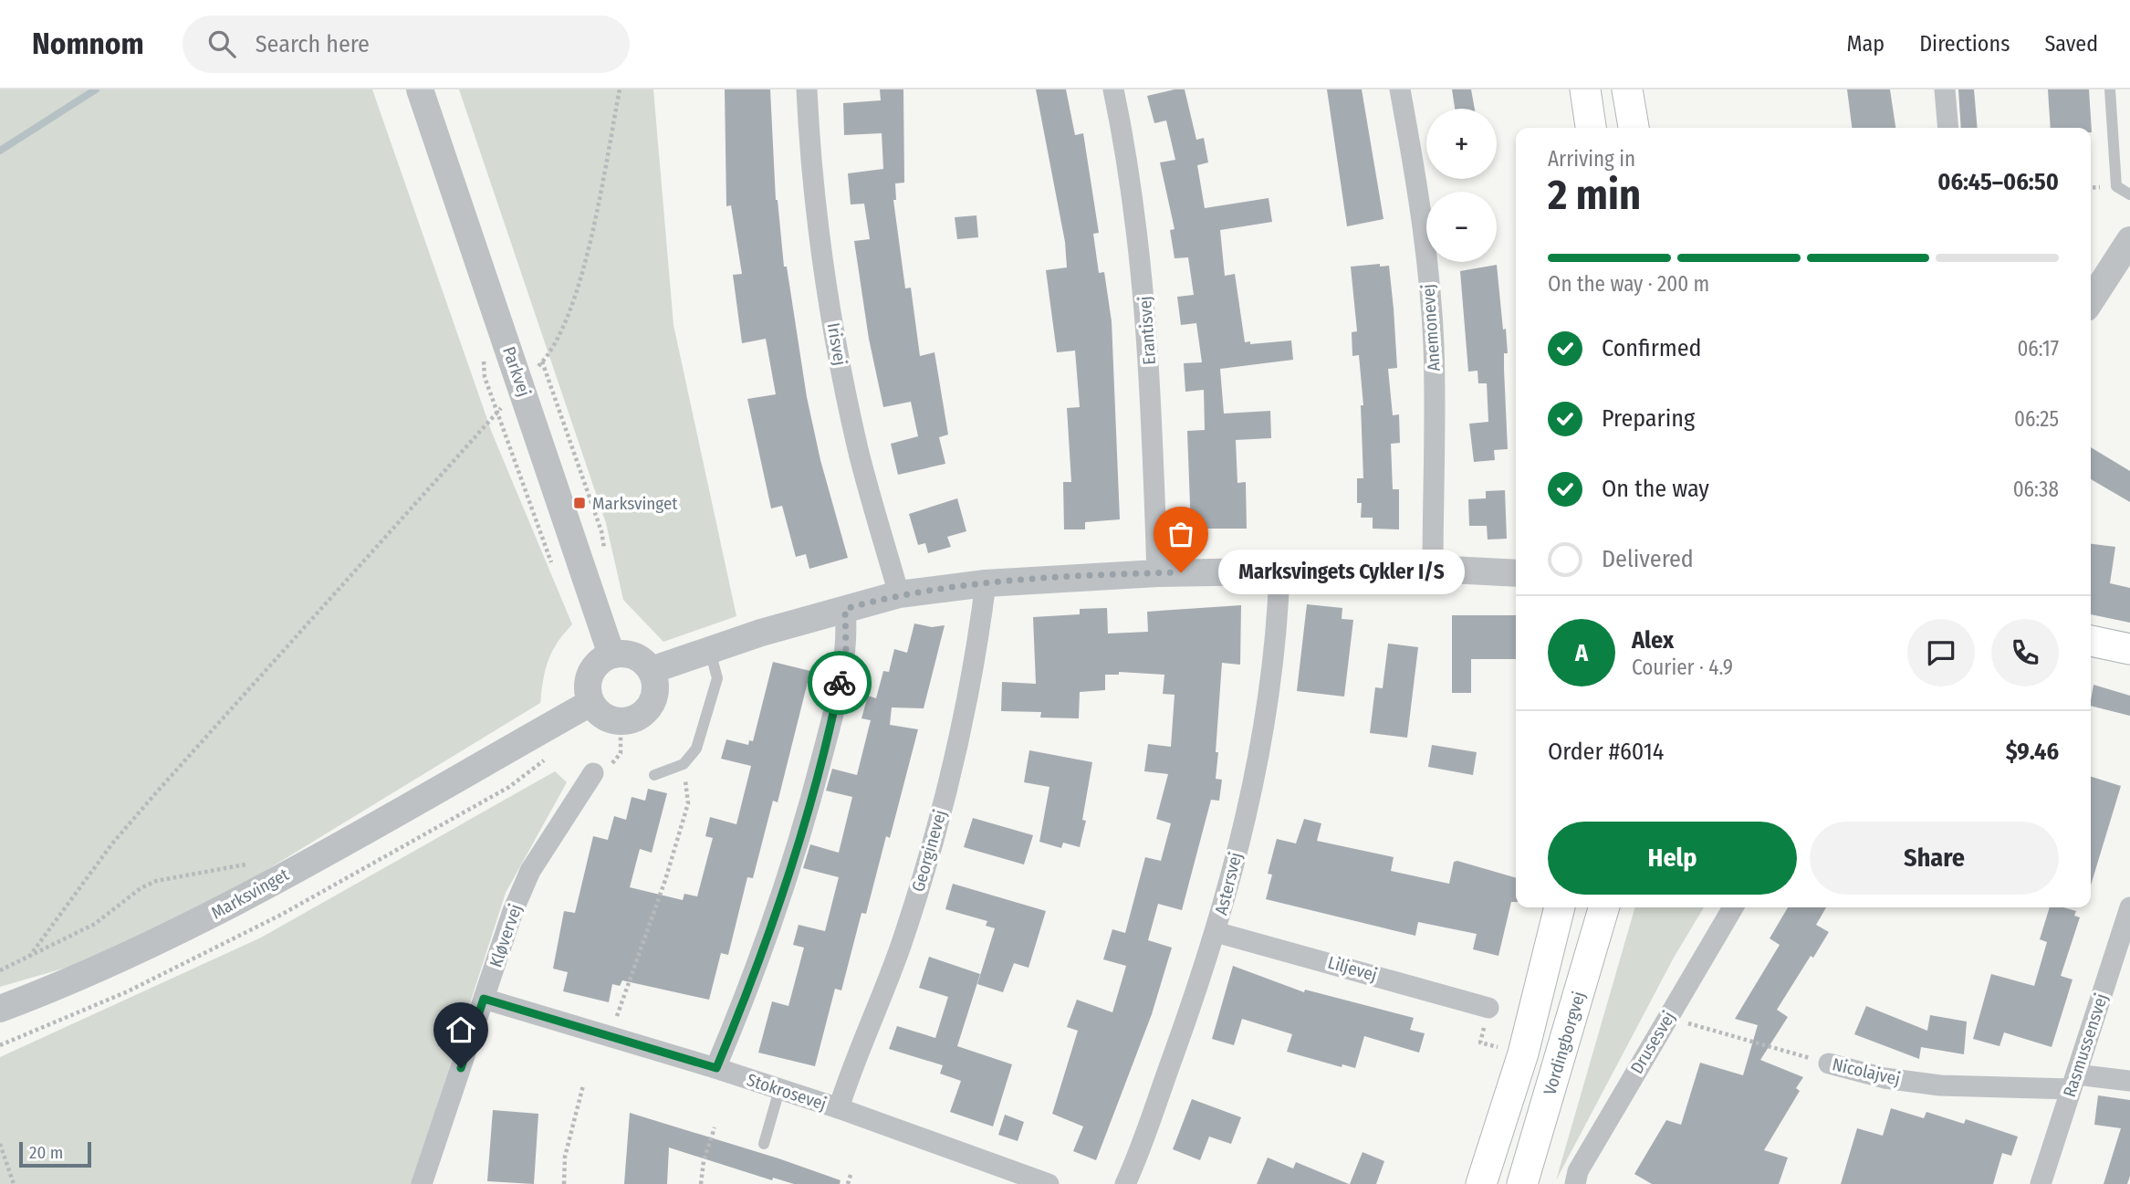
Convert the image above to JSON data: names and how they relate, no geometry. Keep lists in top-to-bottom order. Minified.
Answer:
{"streets":{"main road":["Vordingborgvej"],"street":["Anemonevej","Erantisvej","Irisvej","Parkvej","Georginevej","Astersvej","Marksvinget","Kløvervej","Liljevej","Drusesvej","Rasmussensvej","Nicolajvej","Stokrosevej"]},"crossings":[["Parkvej","Marksvinget"],["Georginevej","Stokrosevej"],["Astersvej","Liljevej"],["Kløvervej","Stokrosevej"],["Drusesvej","Nicolajvej"],["Rasmussensvej","Nicolajvej"]],"places":{"transit":["Marksvinget"],"other":["Marksvingets Cykler I/S"]},"scale_bar":"20 m","page":{"header":"Nomnom","search":"Search here","nav":["Map","Directions","Saved"],"map_buttons":["+","−"],"heading":["2 min","Arriving in","06:45–06:50"],"panel":["Alex","Courier · 4.9","Order #6014","$9.46"],"bar":"On the way · 200 m","list":[["Confirmed","06:17"],["Preparing","06:25"],["On the way","06:38"],"Delivered"],"bubble":"Marksvingets Cykler I/S","round":"A","buttons":["Help","Share"],"scale":"20 m"}}
